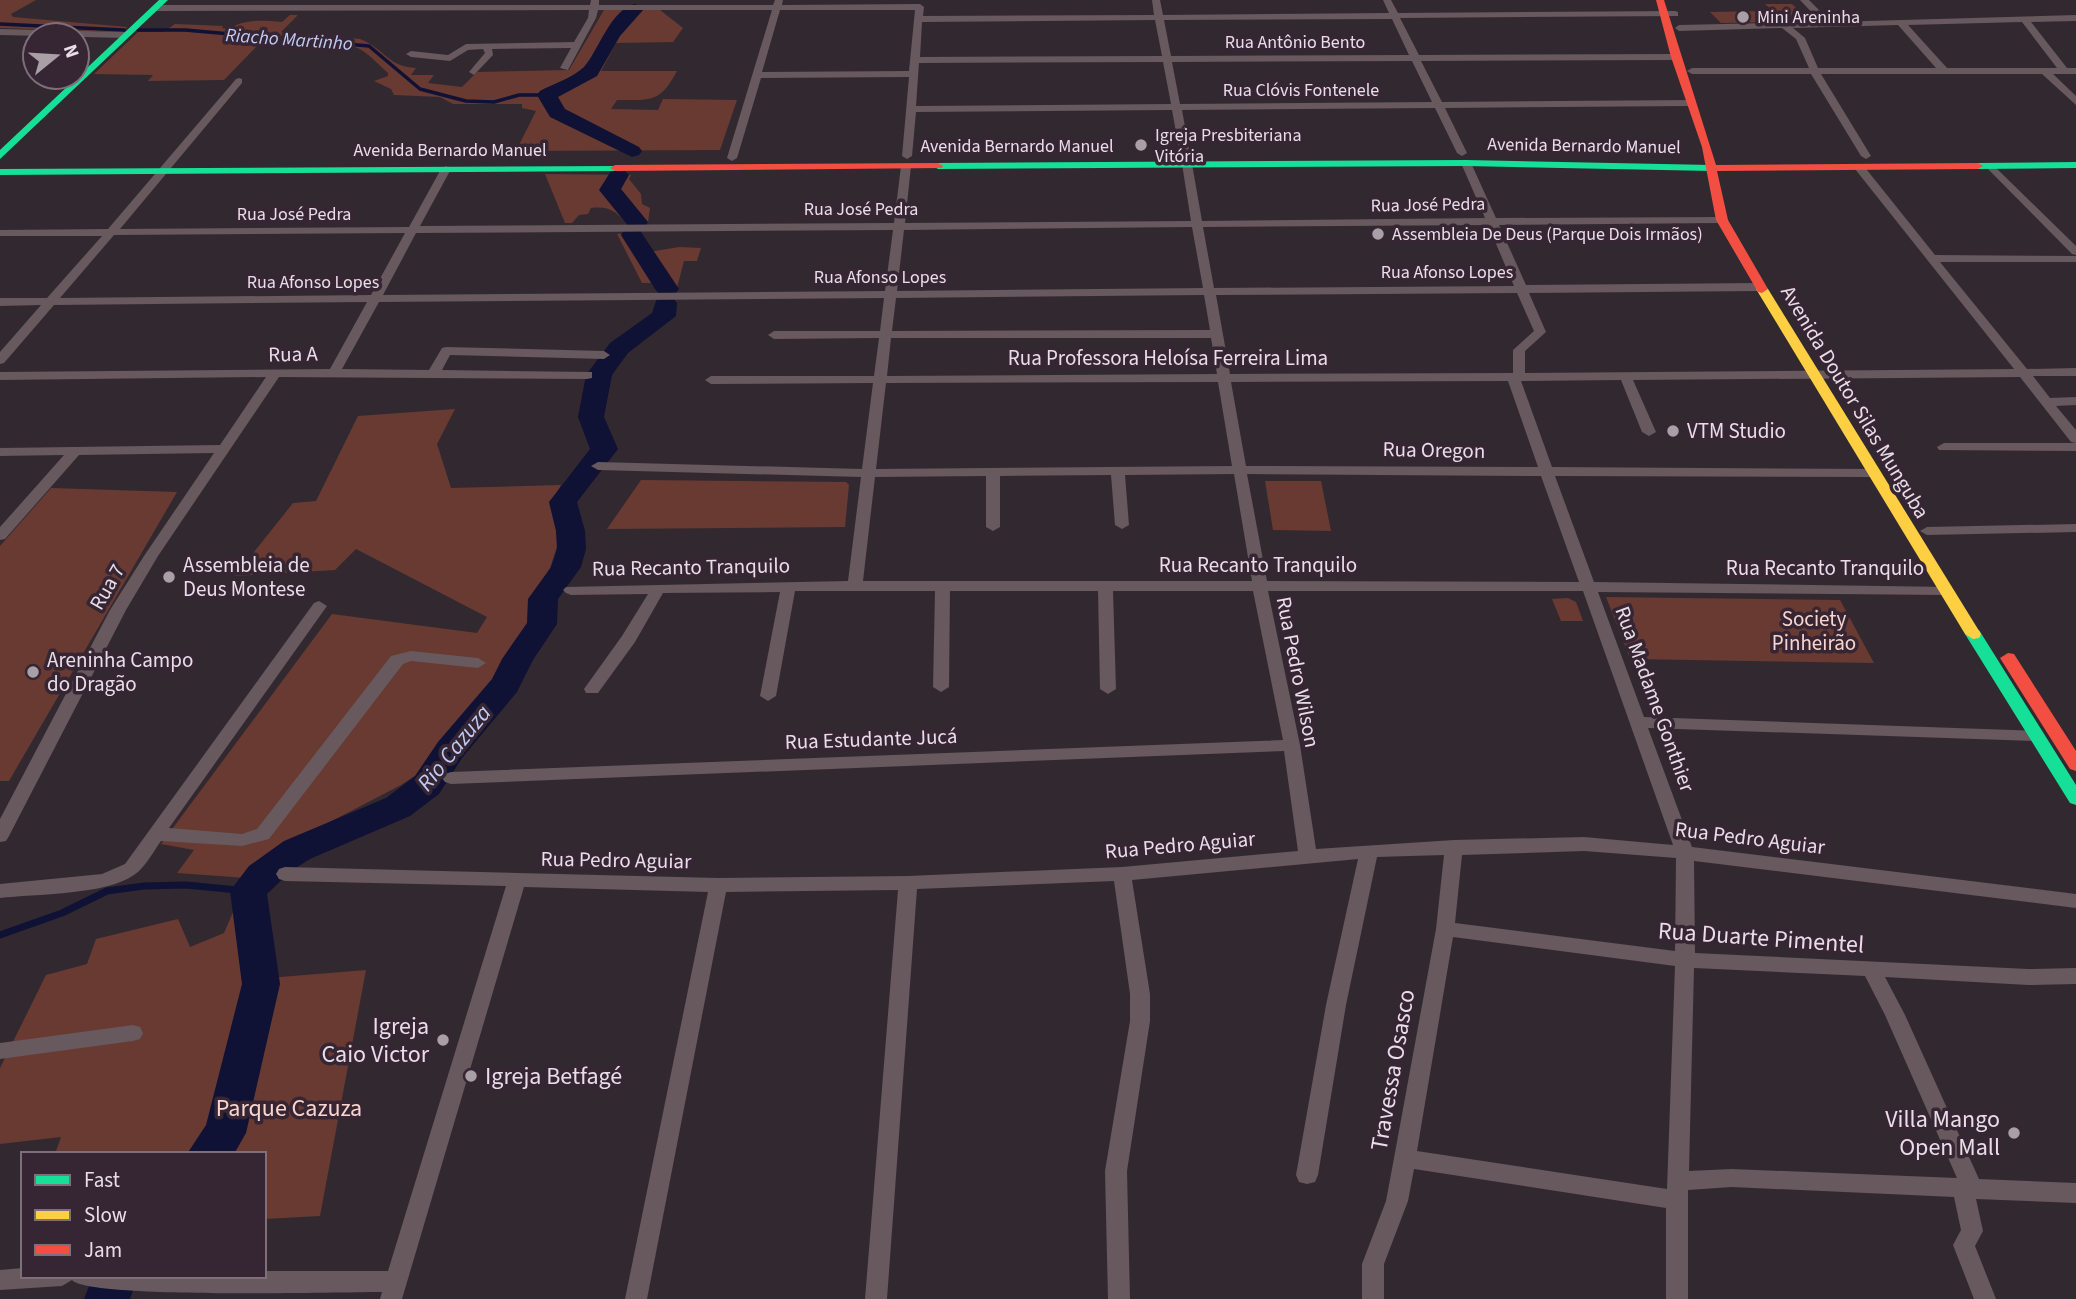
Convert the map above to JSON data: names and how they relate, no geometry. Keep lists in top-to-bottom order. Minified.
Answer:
{"streets":{"main road":["Avenida Bernardo Manuel","Avenida Doutor Silas Munguba"],"street":["Rua Antônio Bento","Rua Clóvis Fontenele","Rua José Pedra","Rua Afonso Lopes","Rua A","Rua Professora Heloísa Ferreira Lima","Rua Oregon","Rua Recanto Tranquilo","Rua 7","Rua Pedro Wilson","Rua Madame Gonthier","Rua Estudante Jucá","Rua Pedro Aguiar","Rua Duarte Pimentel","Travessa Osasco"]},"crossings":[["Rua Antônio Bento","Avenida Doutor Silas Munguba"],["Rua Antônio Bento","Rua Pedro Wilson"],["Rua Clóvis Fontenele","Avenida Doutor Silas Munguba"],["Rua Clóvis Fontenele","Rua Pedro Wilson"],["Avenida Bernardo Manuel","Avenida Doutor Silas Munguba"],["Avenida Bernardo Manuel","Rua Pedro Wilson"],["Rua José Pedra","Avenida Doutor Silas Munguba"],["Rua José Pedra","Rua Pedro Wilson"],["Rua Afonso Lopes","Avenida Doutor Silas Munguba"],["Rua Afonso Lopes","Rua Pedro Wilson"],["Rua A","Rua 7"],["Rua Professora Heloísa Ferreira Lima","Avenida Doutor Silas Munguba"],["Rua Professora Heloísa Ferreira Lima","Rua Pedro Wilson"],["Rua Professora Heloísa Ferreira Lima","Rua Madame Gonthier"],["Avenida Doutor Silas Munguba","Rua Oregon"],["Avenida Doutor Silas Munguba","Rua Recanto Tranquilo"],["Rua Oregon","Rua Pedro Wilson"],["Rua Oregon","Rua Madame Gonthier"],["Rua Recanto Tranquilo","Rua Pedro Wilson"],["Rua Recanto Tranquilo","Rua Madame Gonthier"],["Rua Pedro Wilson","Rua Estudante Jucá"],["Rua Pedro Wilson","Rua Pedro Aguiar"],["Rua Madame Gonthier","Rua Pedro Aguiar"],["Rua Madame Gonthier","Rua Duarte Pimentel"],["Rua Pedro Aguiar","Travessa Osasco"],["Rua Duarte Pimentel","Travessa Osasco"]],"water":["Riacho Martinho","Rio Cazuza"],"parks":["Society Pinheirão","Parque Cazuza"],"places":["Mini Areninha","Igreja Presbiteriana Vitória","Assembleia De Deus (Parque Dois Irmãos)","VTM Studio","Assembleia de Deus Montese","Areninha Campo do Dragão","Igreja Caio Victor","Igreja Betfagé","Villa Mango Open Mall"],"legend":["Fast","Slow","Jam"],"north":"right"}
